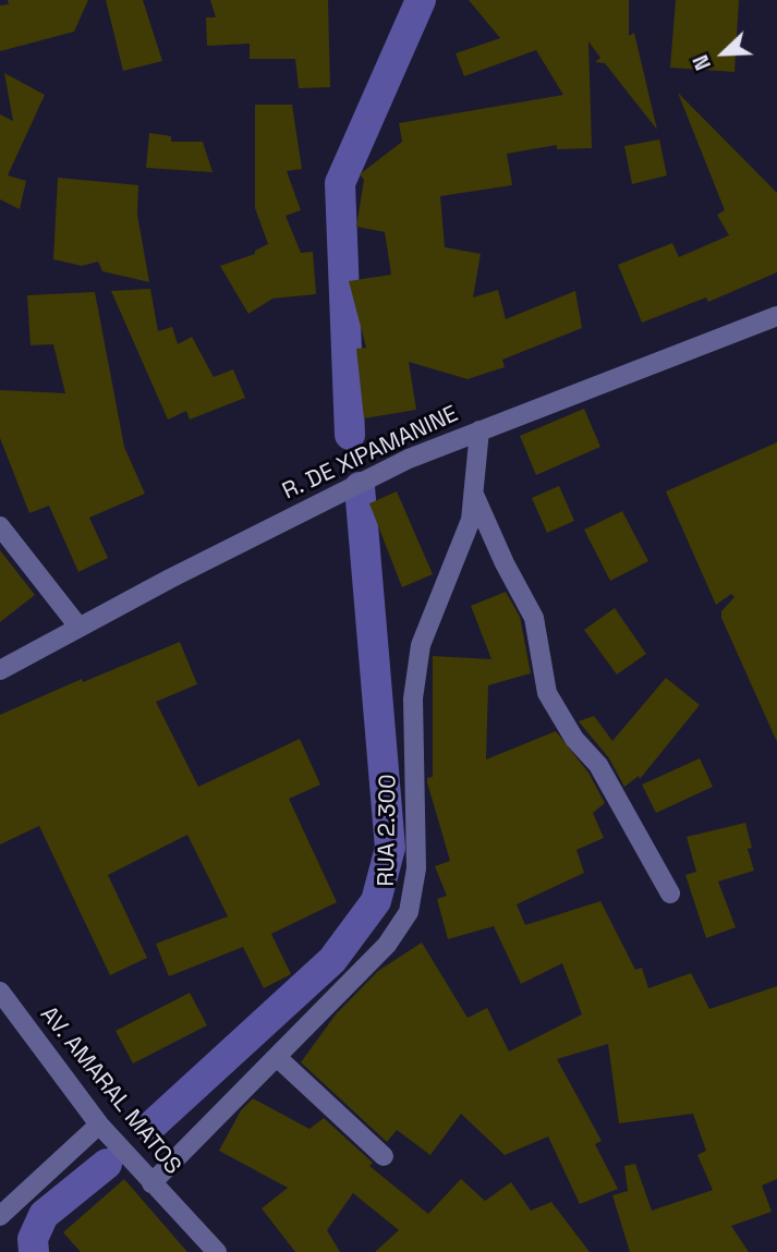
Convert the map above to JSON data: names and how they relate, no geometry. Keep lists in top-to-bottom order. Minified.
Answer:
{"streets":{"street":["R. DE XIPAMANINE","RUA 2.300","AV. AMARAL MATOS"]},"crossings":[["R. DE XIPAMANINE","RUA 2.300"],["RUA 2.300","AV. AMARAL MATOS"]],"north":"bottom left"}
